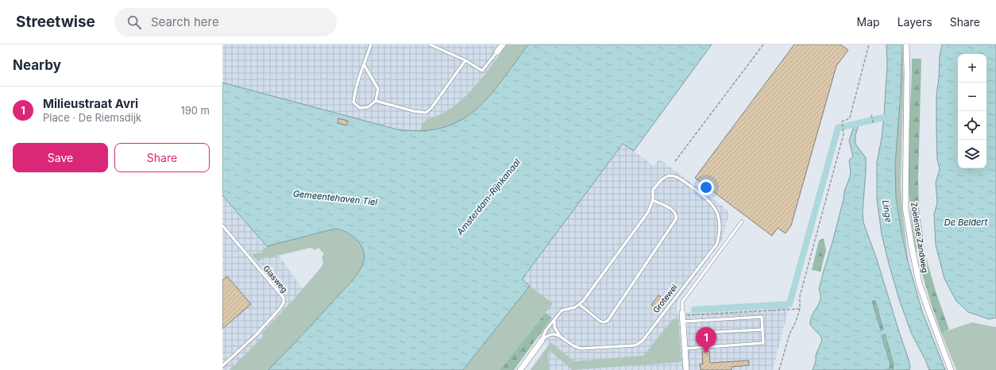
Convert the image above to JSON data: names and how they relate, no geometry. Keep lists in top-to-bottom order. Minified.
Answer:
{"streets":{"street":["Zoelense Zandweg"],"lane":["Glasweg","Grotewei"]},"water":["Amsterdam-Rijnkanaal","Gemeentehaven Tiel","Linge","De Beldert"],"page":{"header":"Streetwise","search":"Search here","nav":["Map","Layers","Share"],"heading":"Nearby","map_buttons":["+","−"],"list":[{"mark":"1","name":"Milieustraat Avri","note":"Place · De Riemsdijk","value":"190 m"}],"buttons":["Save","Share"],"pins":"1"}}
